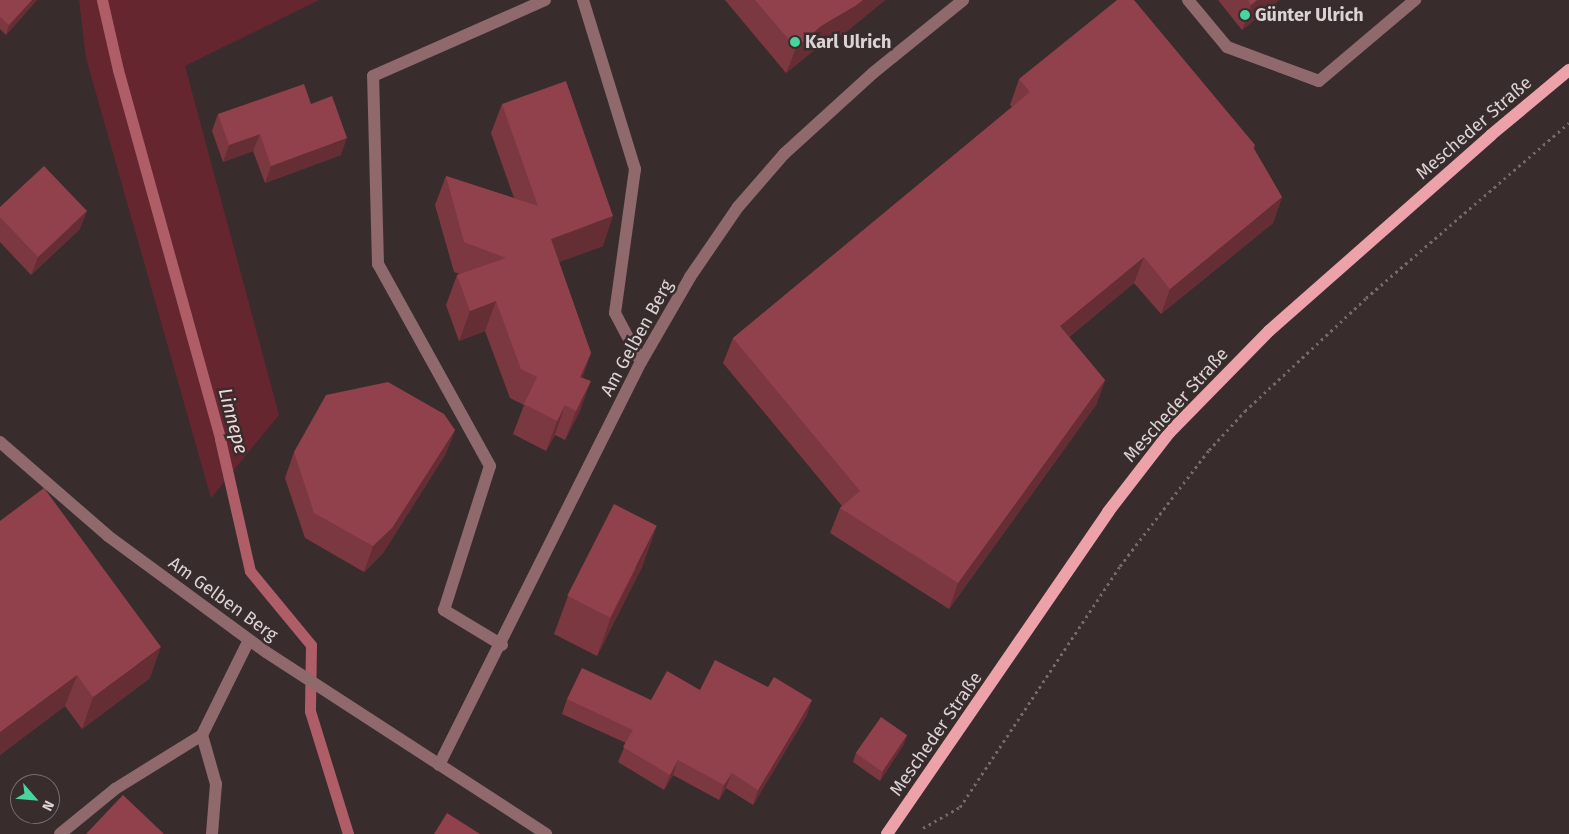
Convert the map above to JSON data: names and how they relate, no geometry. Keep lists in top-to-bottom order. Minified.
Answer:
{"streets":{"main road":["Mescheder Straße"],"street":["Am Gelben Berg"]},"water":["Linnepe"],"places":["Günter Ulrich","Karl Ulrich"],"north":"bottom right"}
